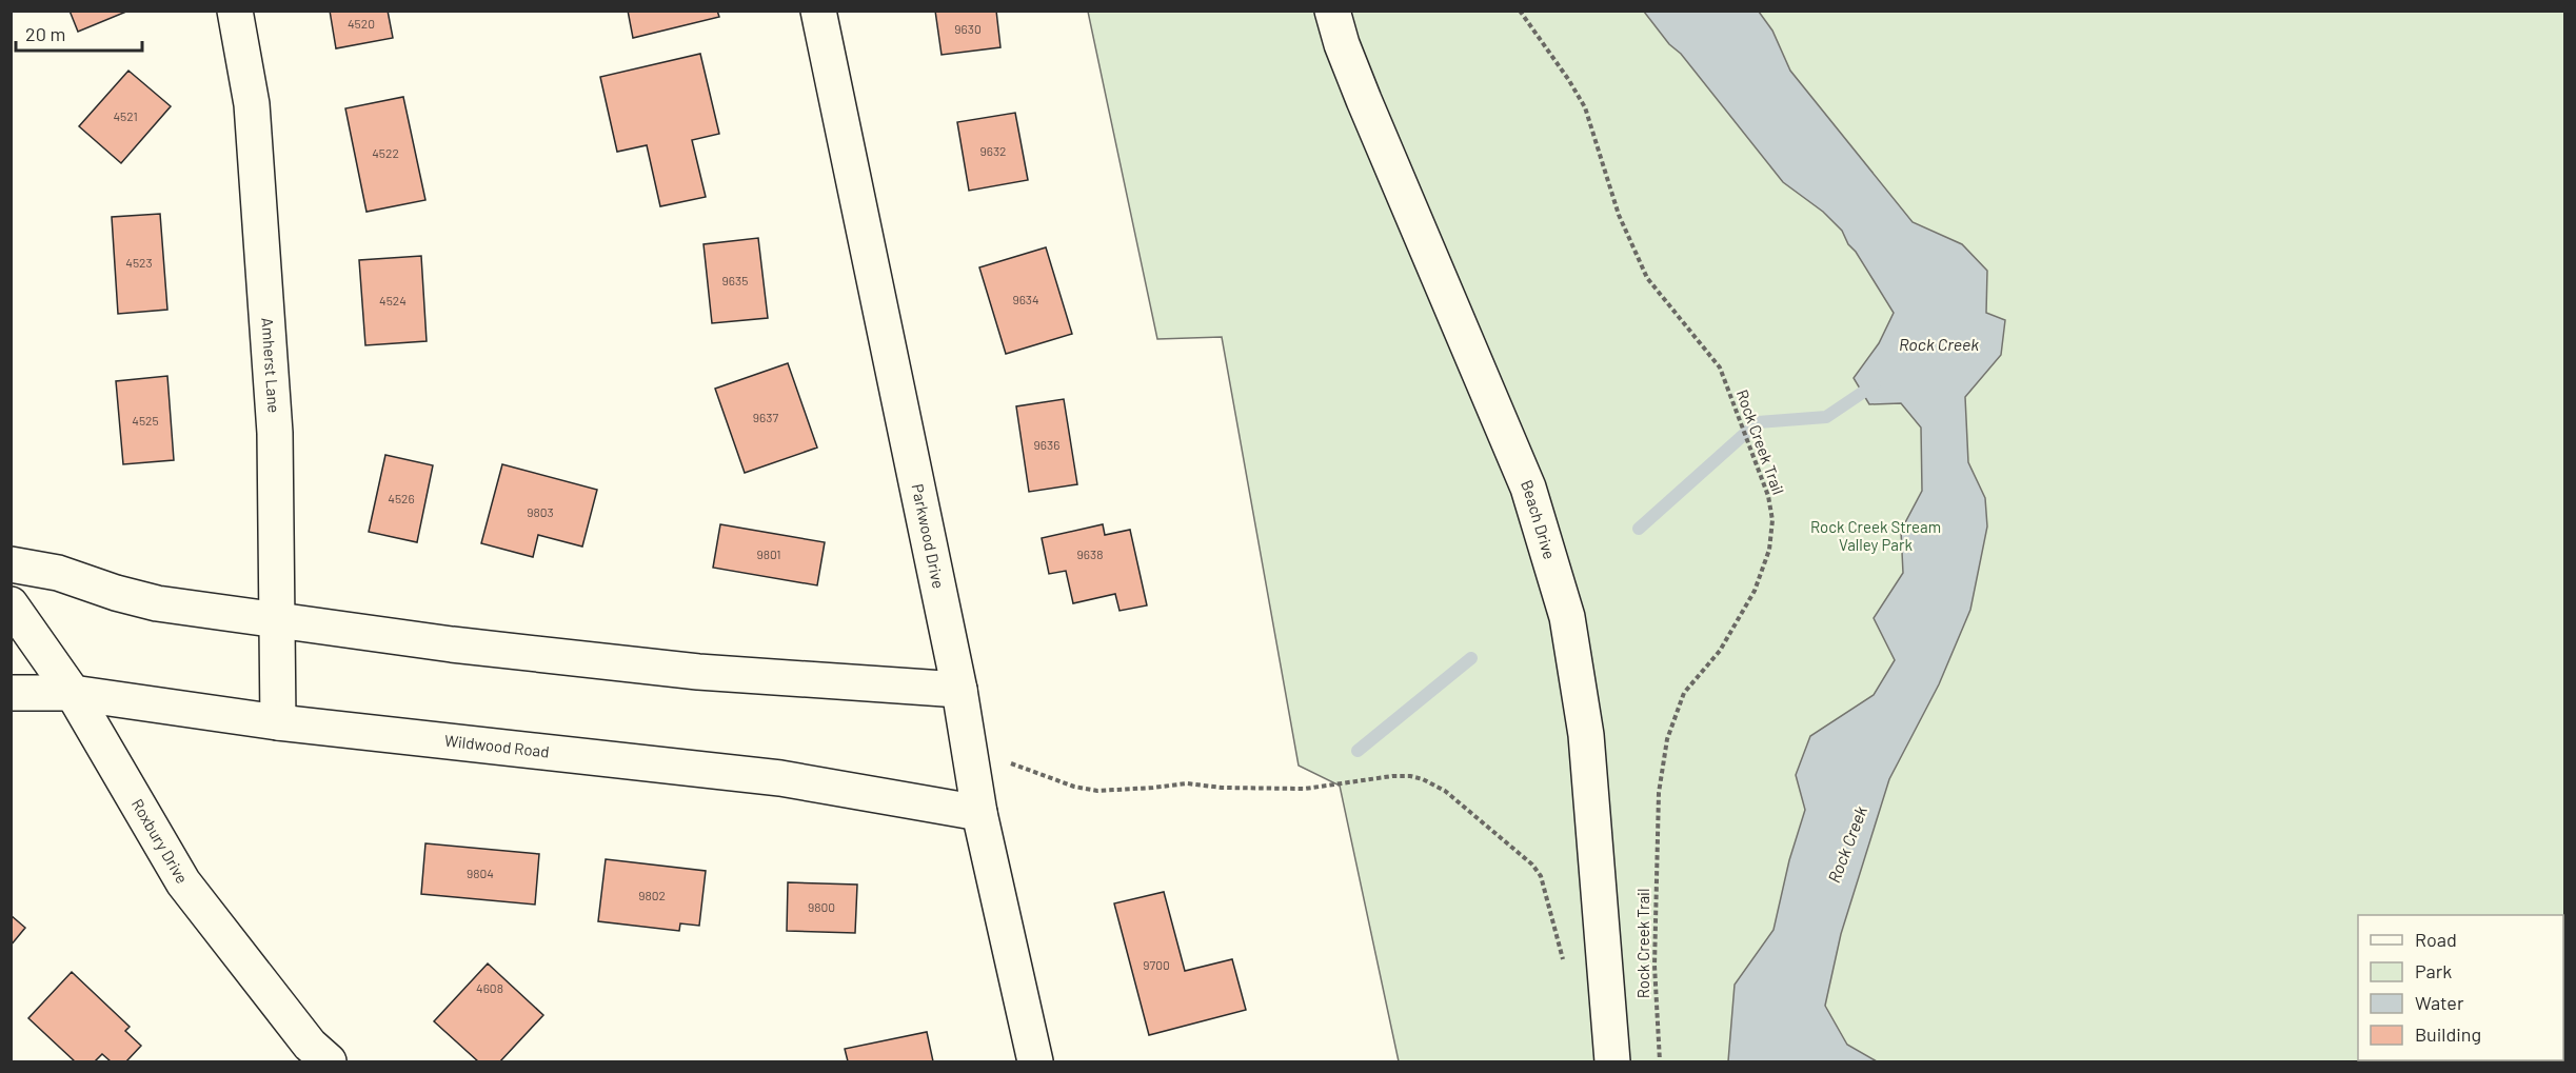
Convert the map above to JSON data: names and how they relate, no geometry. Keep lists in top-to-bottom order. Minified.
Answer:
{"streets":{"street":["Amherst Lane","Beach Drive","Parkwood Drive","Wildwood Road","Roxbury Drive"],"path":["Rock Creek Trail"]},"crossings":[["Amherst Lane","Wildwood Road"],["Parkwood Drive","Wildwood Road"],["Wildwood Road","Roxbury Drive"]],"water":["Rock Creek"],"parks":["Rock Creek Stream Valley Park"],"house_numbers":["4520","9630","4521","9632","4522","4523","9635","9634","4524","9637","4525","9636","4526","9803","9801","9638","9804","9802","9800","9700","4608"],"legend":["Road","Park","Water","Building"],"scale_bar":"20 m"}
